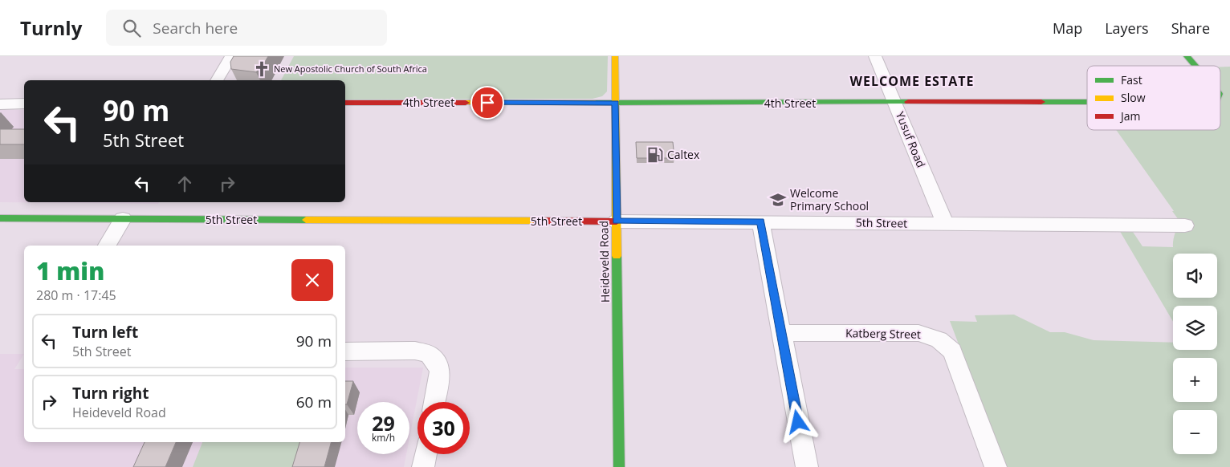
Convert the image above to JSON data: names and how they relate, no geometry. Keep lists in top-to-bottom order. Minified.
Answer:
{"streets":{"street":["4th Street","Yusuf Road","5th Street","Heideveld Road","Katberg Street"]},"crossings":[["4th Street","Yusuf Road"],["4th Street","Heideveld Road"],["Yusuf Road","5th Street"],["5th Street","Heideveld Road"]],"districts":["WELCOME ESTATE"],"places":{"church":["New Apostolic Church of South Africa"],"fuel station":["Caltex"],"school or university":["Welcome Primary School"]},"legend":["Fast","Slow","Jam"],"page":{"header":"Turnly","search":"Search here","nav":["Map","Layers","Share"],"turn":["90 m","5th Street"],"heading":["1 min","280 m · 17:45"],"map_buttons":["+","−"],"list":[{"name":"Turn left","note":"5th Street","value":"90 m"},{"name":"Turn right","note":"Heideveld Road","value":"60 m"}],"speed":"29 km/h","limit":"30"}}
